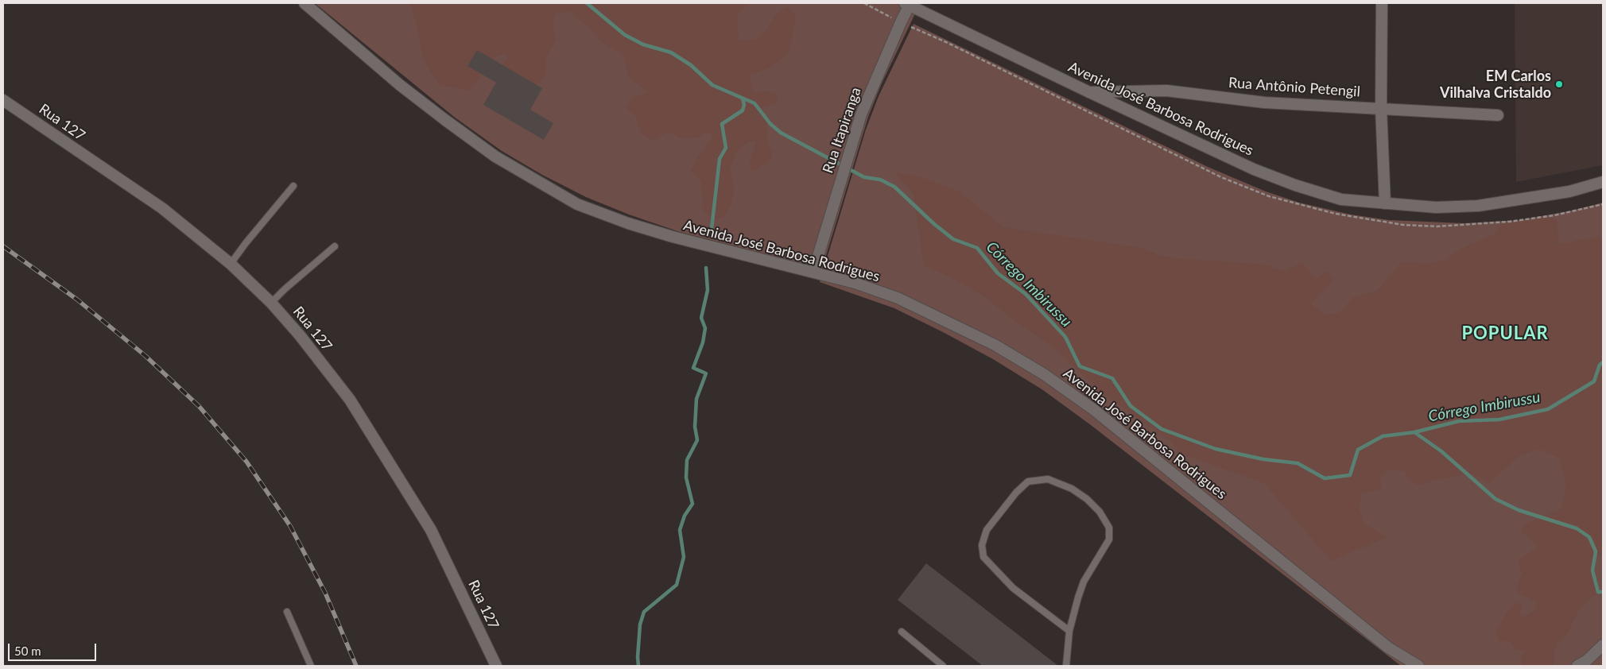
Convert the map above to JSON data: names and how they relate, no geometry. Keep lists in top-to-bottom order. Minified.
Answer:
{"streets":{"main road":["Rua Antônio Petengil","Avenida José Barbosa Rodrigues","Rua 127","Rua Itapiranga"]},"crossings":[["Rua Antônio Petengil","Avenida José Barbosa Rodrigues"],["Avenida José Barbosa Rodrigues","Rua Itapiranga"]],"districts":["POPULAR"],"water":["Córrego Imbirussu"],"places":["EM Carlos Vilhalva Cristaldo"],"scale_bar":"50 m"}
